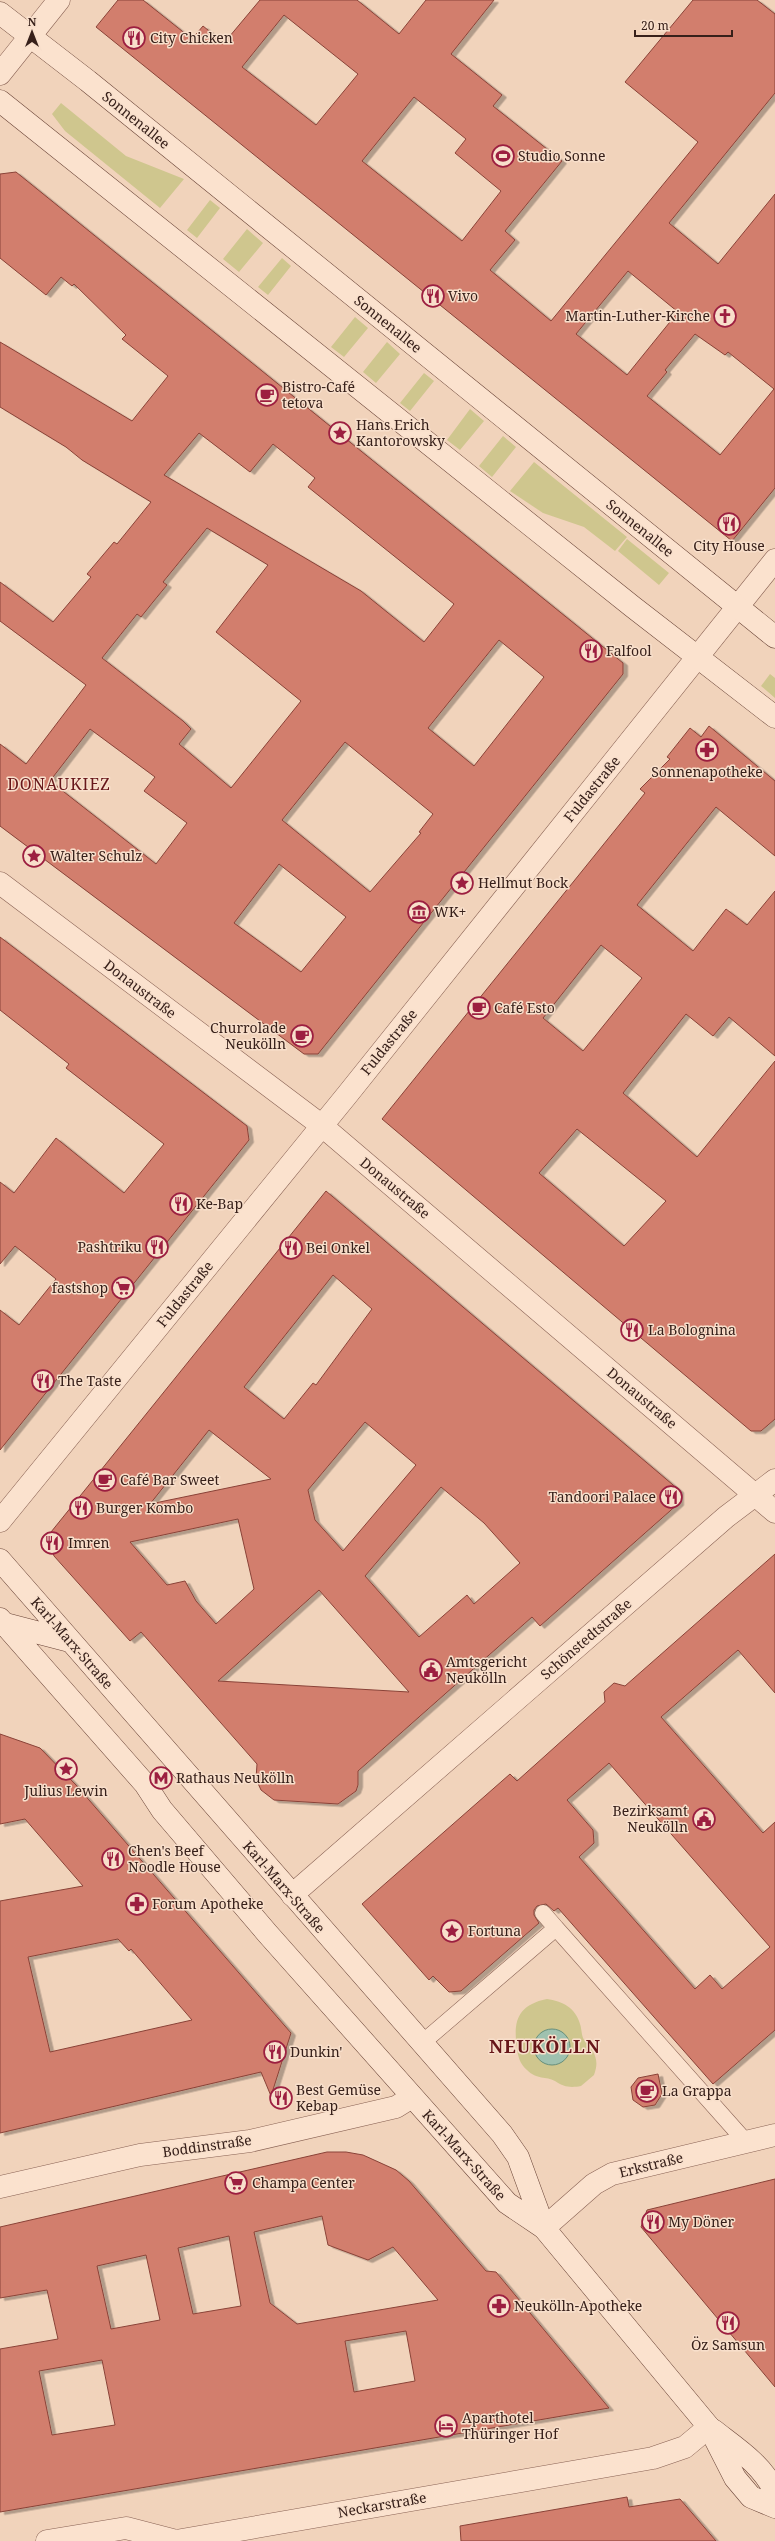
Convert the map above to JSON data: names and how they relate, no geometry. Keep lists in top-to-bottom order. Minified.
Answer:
{"streets":{"street":["Sonnenallee","Fuldastraße","Donaustraße","Schönstedtstraße","Karl-Marx-Straße","Boddinstraße","Erkstraße","Neckarstraße"]},"crossings":[["Sonnenallee","Fuldastraße"],["Fuldastraße","Donaustraße"],["Donaustraße","Schönstedtstraße"],["Schönstedtstraße","Karl-Marx-Straße"],["Karl-Marx-Straße","Boddinstraße"],["Karl-Marx-Straße","Erkstraße"],["Karl-Marx-Straße","Neckarstraße"]],"districts":["DONAUKIEZ","NEUKÖLLN"],"places":{"restaurant":["City Chicken","Vivo","City House","Falfool","Ke-Bap","Pashtriku","Bei Onkel","La Bolognina","The Taste","Tandoori Palace","Burger Kombo","Imren","Chen's Beef Noodle House","Dunkin'","Best Gemüse Kebap","My Döner","Öz Samsun"],"sports":["Studio Sonne"],"church":["Martin-Luther-Kirche"],"cafe":["Bistro-Café tetova","Café Esto","Churrolade Neukölln","Café Bar Sweet","La Grappa"],"place":["Hans Erich Kantorowsky","Walter Schulz","Hellmut Bock","Julius Lewin","Fortuna"],"pharmacy":["Sonnenapotheke","Forum Apotheke","Neukölln-Apotheke"],"museum":["WK+"],"supermarket":["fastshop","Champa Center"],"public building":["Amtsgericht Neukölln","Bezirksamt Neukölln"],"metro station":["Rathaus Neukölln"],"hotel":["Aparthotel Thüringer Hof"]},"scale_bar":"20 m","north":"top"}
